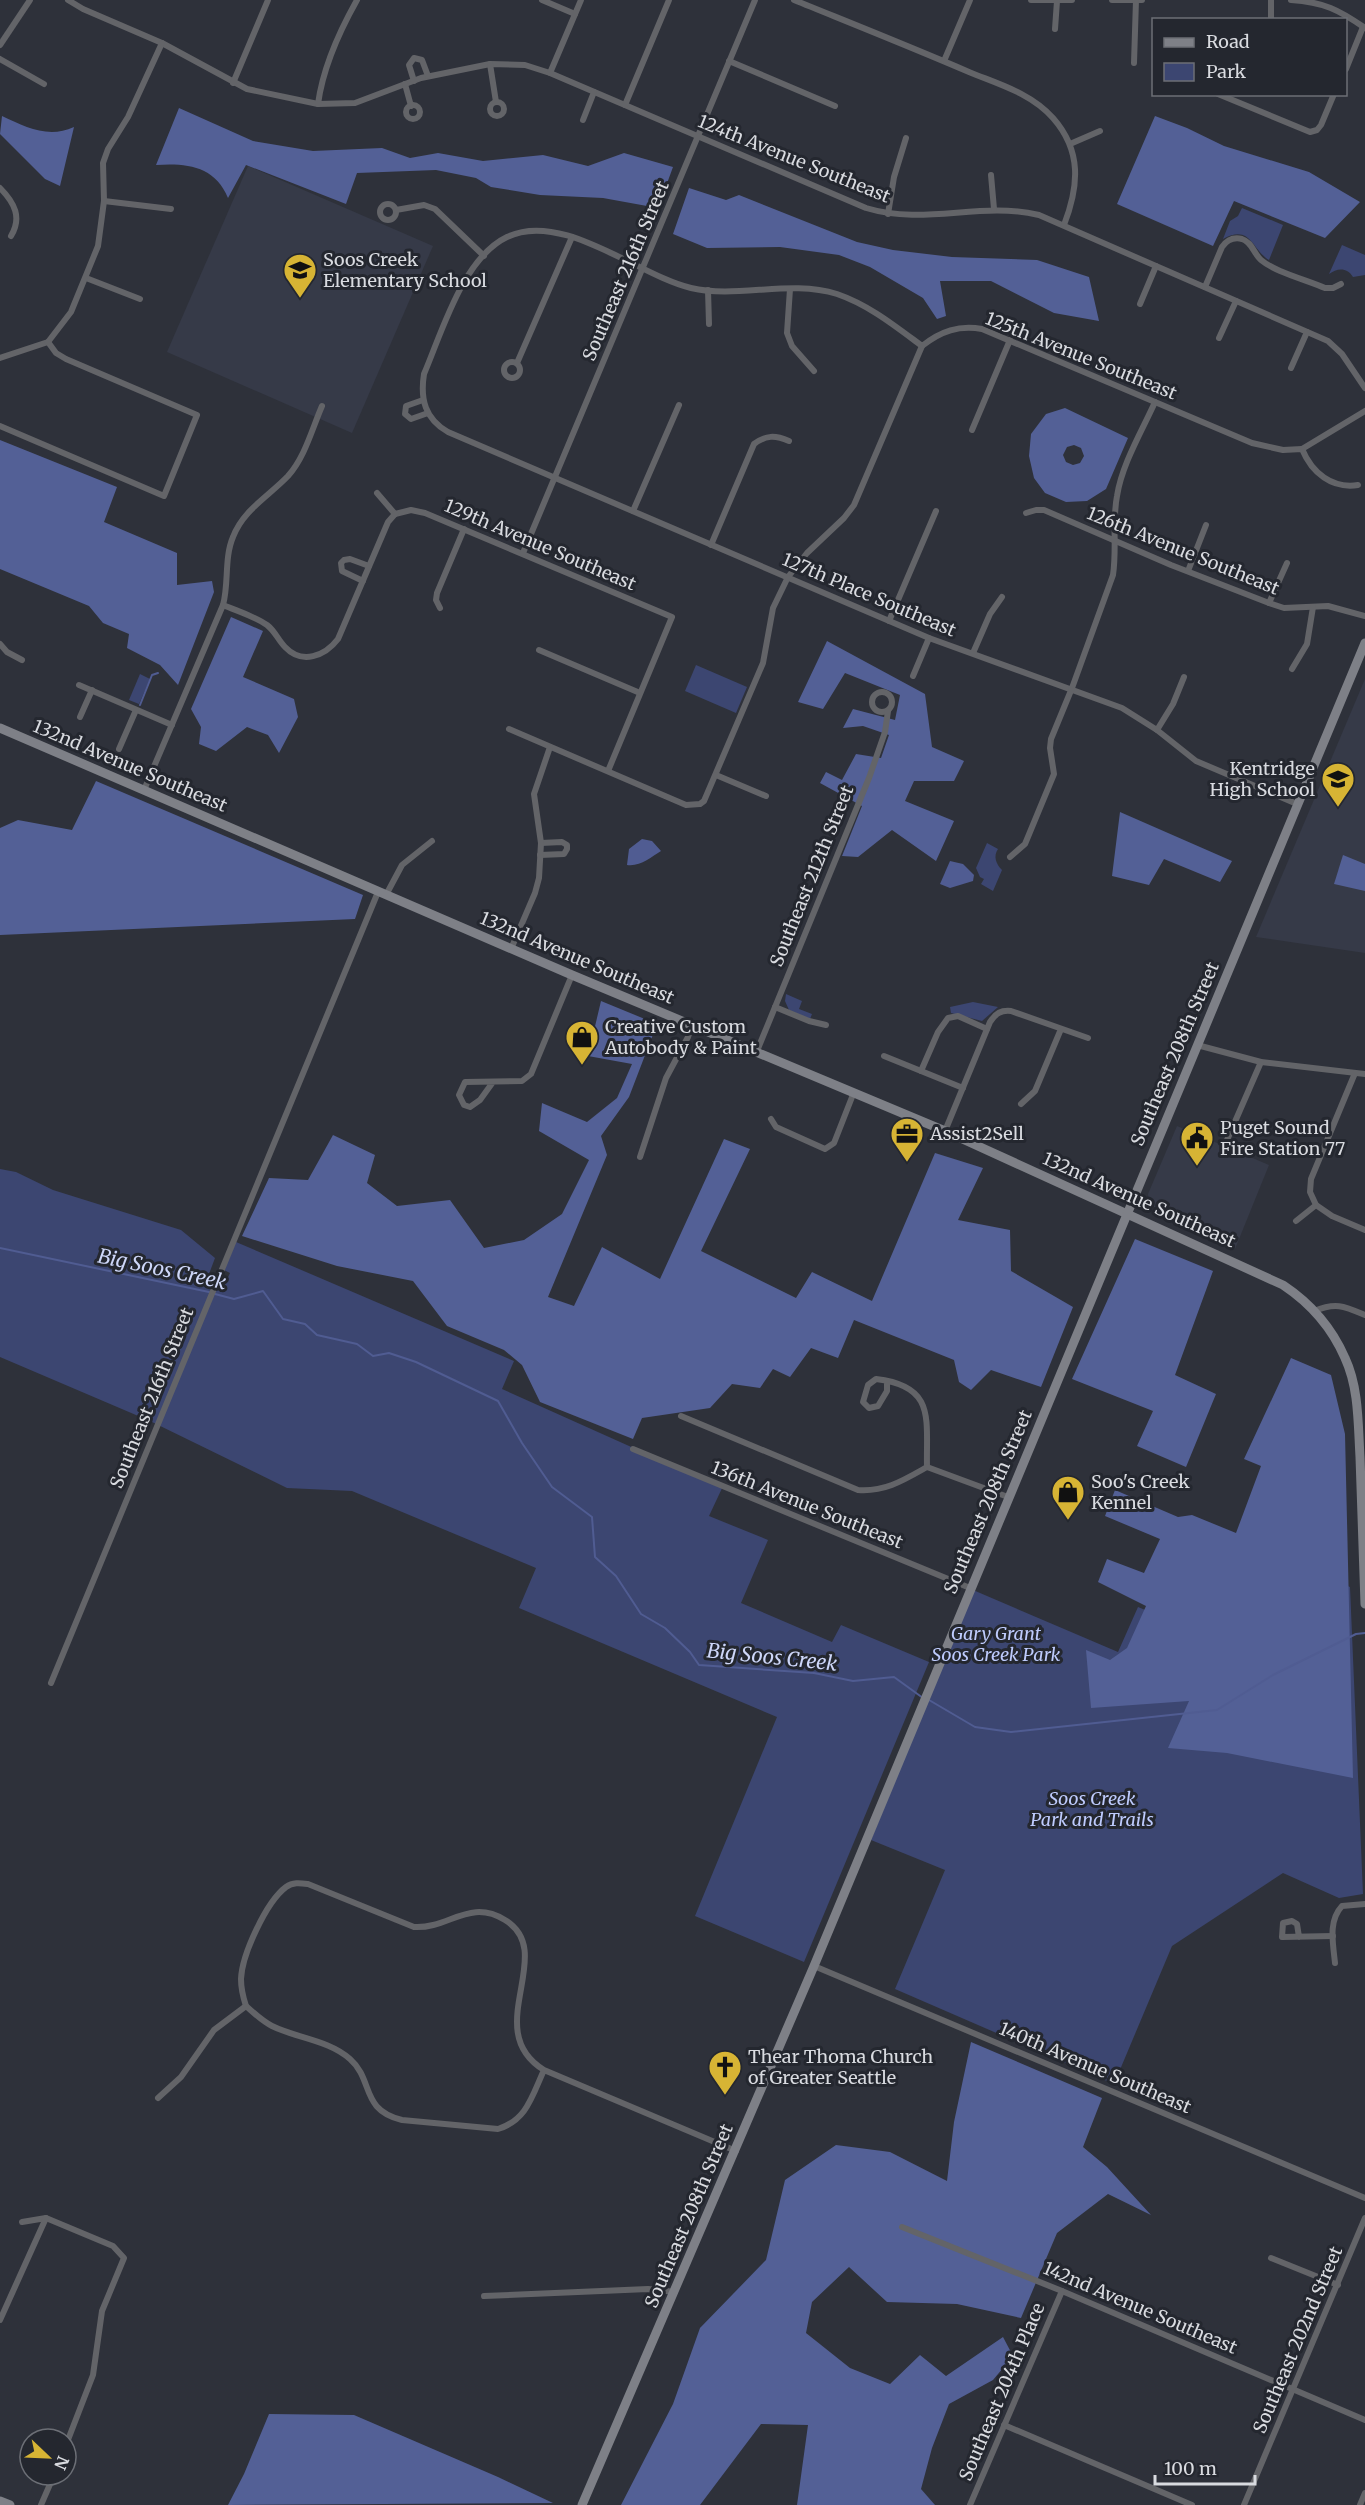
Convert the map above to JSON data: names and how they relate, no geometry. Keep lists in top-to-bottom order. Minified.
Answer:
{"streets":{"main road":["132nd Avenue Southeast","Southeast 208th Street"],"street":["124th Avenue Southeast","Southeast 216th Street","125th Avenue Southeast","129th Avenue Southeast","126th Avenue Southeast","127th Place Southeast","Southeast 212th Street","136th Avenue Southeast","140th Avenue Southeast","142nd Avenue Southeast","Southeast 202nd Street","Southeast 204th Place"]},"crossings":[["124th Avenue Southeast","Southeast 216th Street"],["Southeast 216th Street","129th Avenue Southeast"],["Southeast 216th Street","127th Place Southeast"],["Southeast 216th Street","132nd Avenue Southeast"],["127th Place Southeast","Southeast 208th Street"],["132nd Avenue Southeast","Southeast 212th Street"],["132nd Avenue Southeast","Southeast 208th Street"],["Southeast 208th Street","136th Avenue Southeast"],["Southeast 208th Street","140th Avenue Southeast"],["142nd Avenue Southeast","Southeast 202nd Street"],["142nd Avenue Southeast","Southeast 204th Place"]],"water":["Big Soos Creek"],"parks":["Gary Grant Soos Creek Park","Soos Creek Park and Trails"],"places":{"school or university":["Soos Creek Elementary School","Kentridge High School"],"shop":["Creative Custom Autobody & Paint","Soo's Creek Kennel"],"office":["Assist2Sell"],"public building":["Puget Sound Fire Station 77"],"church":["Thear Thoma Church of Greater Seattle"]},"legend":["Road","Park"],"scale_bar":"100 m","north":"bottom right"}
